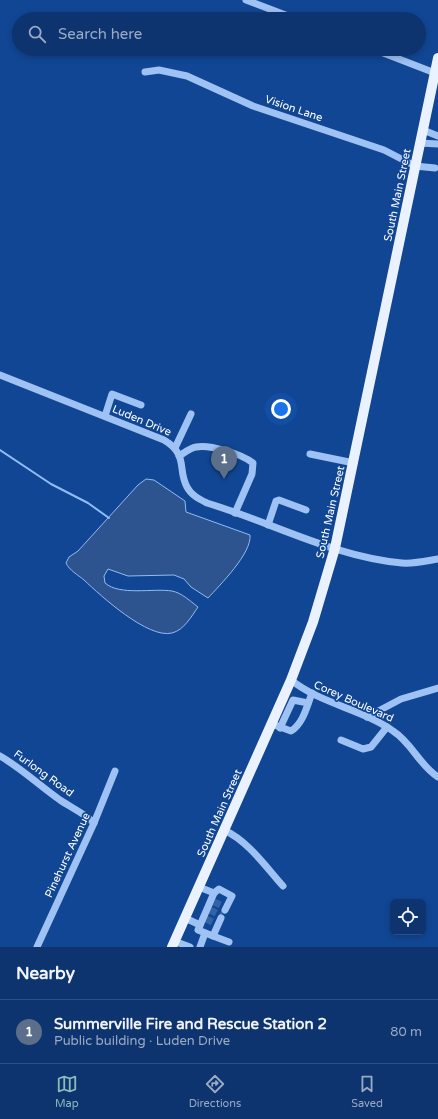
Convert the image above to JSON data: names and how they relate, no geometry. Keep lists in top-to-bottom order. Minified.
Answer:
{"streets":{"main road":["South Main Street"],"street":["Vision Lane","Luden Drive","Corey Boulevard","Furlong Road","Pinehurst Avenue"]},"crossings":[["Vision Lane","South Main Street"],["South Main Street","Luden Drive"],["South Main Street","Corey Boulevard"],["Furlong Road","Pinehurst Avenue"]],"page":{"search":"Search here","pins":"1","heading":"Nearby","list":[{"mark":"1","name":"Summerville Fire and Rescue Station 2","note":"Public building · Luden Drive","value":"80 m"}],"nav":["Map","Directions","Saved"]}}
